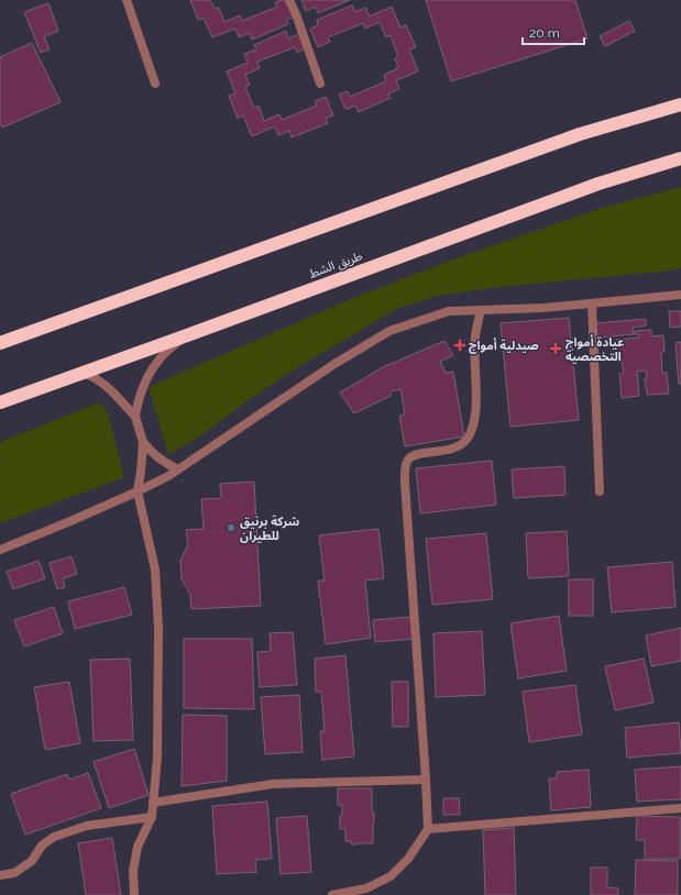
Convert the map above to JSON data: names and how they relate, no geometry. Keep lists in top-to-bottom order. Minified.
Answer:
{"streets":{"highway":["طريق الشط"]},"places":{"health":["صيدلية أمواج","عيادة أمواج التخصصية"],"other":["شركة برنيق للطيران"]},"scale_bar":"20 m"}
